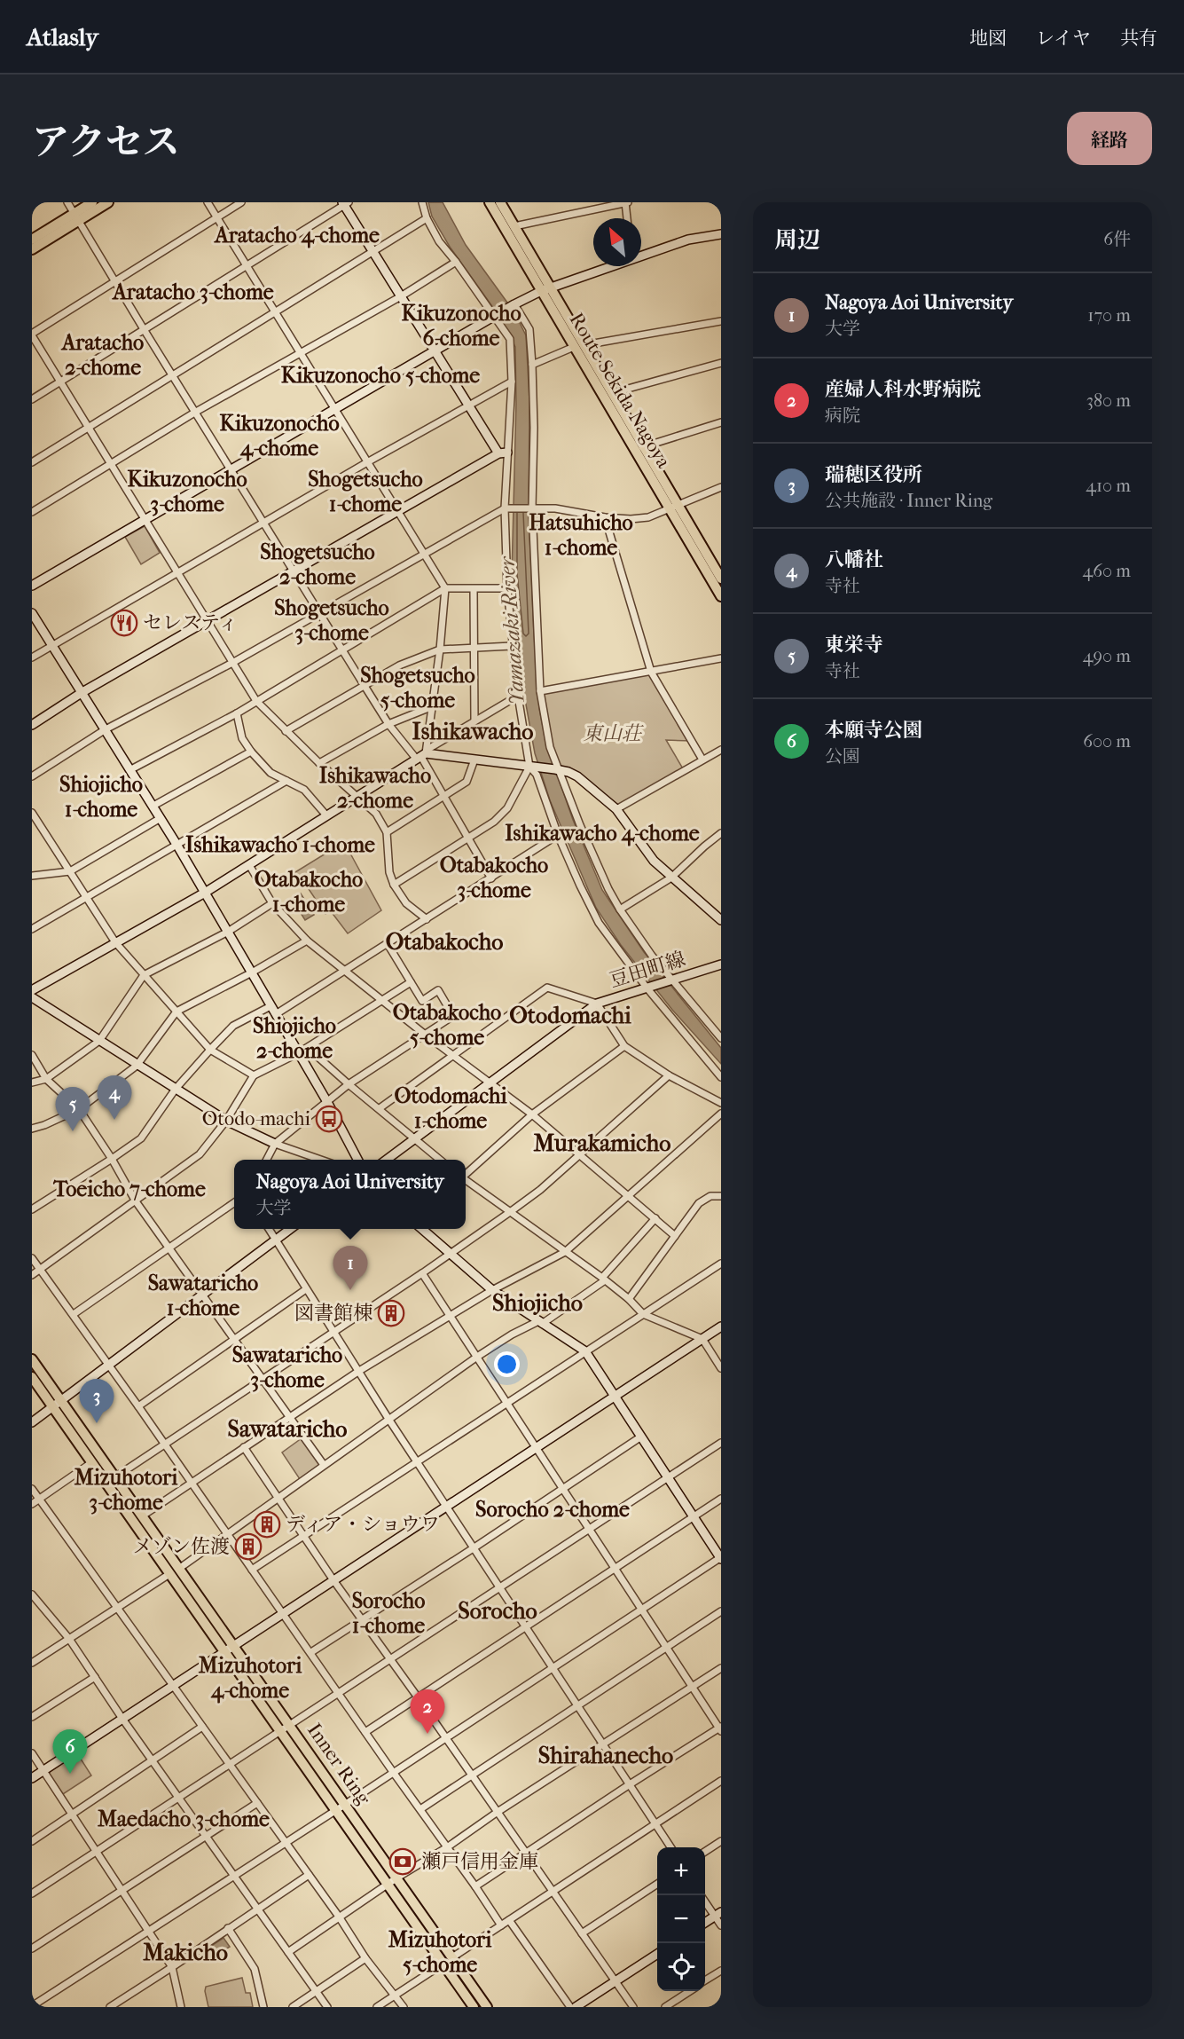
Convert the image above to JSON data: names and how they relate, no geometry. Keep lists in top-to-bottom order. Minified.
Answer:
{"streets":{"main road":["Route Sekida Nagoya","Inner Ring"],"street":["豆田町線"]},"districts":["Aratacho 4-chome","Aratacho 3-chome","Kikuzonocho 6-chome","Aratacho 2-chome","Kikuzonocho 5-chome","Kikuzonocho 4-chome","Kikuzonocho 3-chome","Shogetsucho 1-chome","Hatsuhicho 1-chome","Shogetsucho 2-chome","Shogetsucho 3-chome","Shogetsucho 5-chome","Ishikawacho","Ishikawacho 2-chome","Shiojicho 1-chome","Ishikawacho 4-chome","Ishikawacho 1-chome","Otabakocho 3-chome","Otabakocho 1-chome","Otabakocho","Otabakocho 5-chome","Otodomachi","Shiojicho 2-chome","Otodomachi 1-chome","Murakamicho","Toeicho 7-chome","Sawataricho 1-chome","Shiojicho","Sawataricho 3-chome","Sawataricho","Mizuhotori 3-chome","Sorocho 2-chome","Sorocho 1-chome","Sorocho","Mizuhotori 4-chome","Shirahanecho","Maedacho 3-chome","Mizuhotori 5-chome","Makicho"],"water":["Yamazaki River"],"parks":["東山荘"],"places":{"restaurant":["セレスティ"],"bus stop":["Otodo-machi"],"building":["図書館棟","ディア・ショウワ","メゾン佐渡"],"bank":["瀬戸信用金庫"]},"north":"top left","page":{"header":"Atlasly","nav":["地図","レイヤ","共有"],"title":"アクセス","buttons":"経路","heading":["周辺","6件"],"list":[{"mark":"1","name":"Nagoya Aoi University","note":"大学","value":"170 m"},{"mark":"2","name":"産婦人科水野病院","note":"病院","value":"380 m"},{"mark":"3","name":"瑞穂区役所","note":"公共施設 · Inner Ring","value":"410 m"},{"mark":"4","name":"八幡社","note":"寺社","value":"460 m"},{"mark":"5","name":"東栄寺","note":"寺社","value":"490 m"},{"mark":"6","name":"本願寺公園","note":"公園","value":"600 m"}],"pins":["4","5","1","3","2","6"],"popup":["Nagoya Aoi University","大学"],"map_buttons":["+","−"]}}
